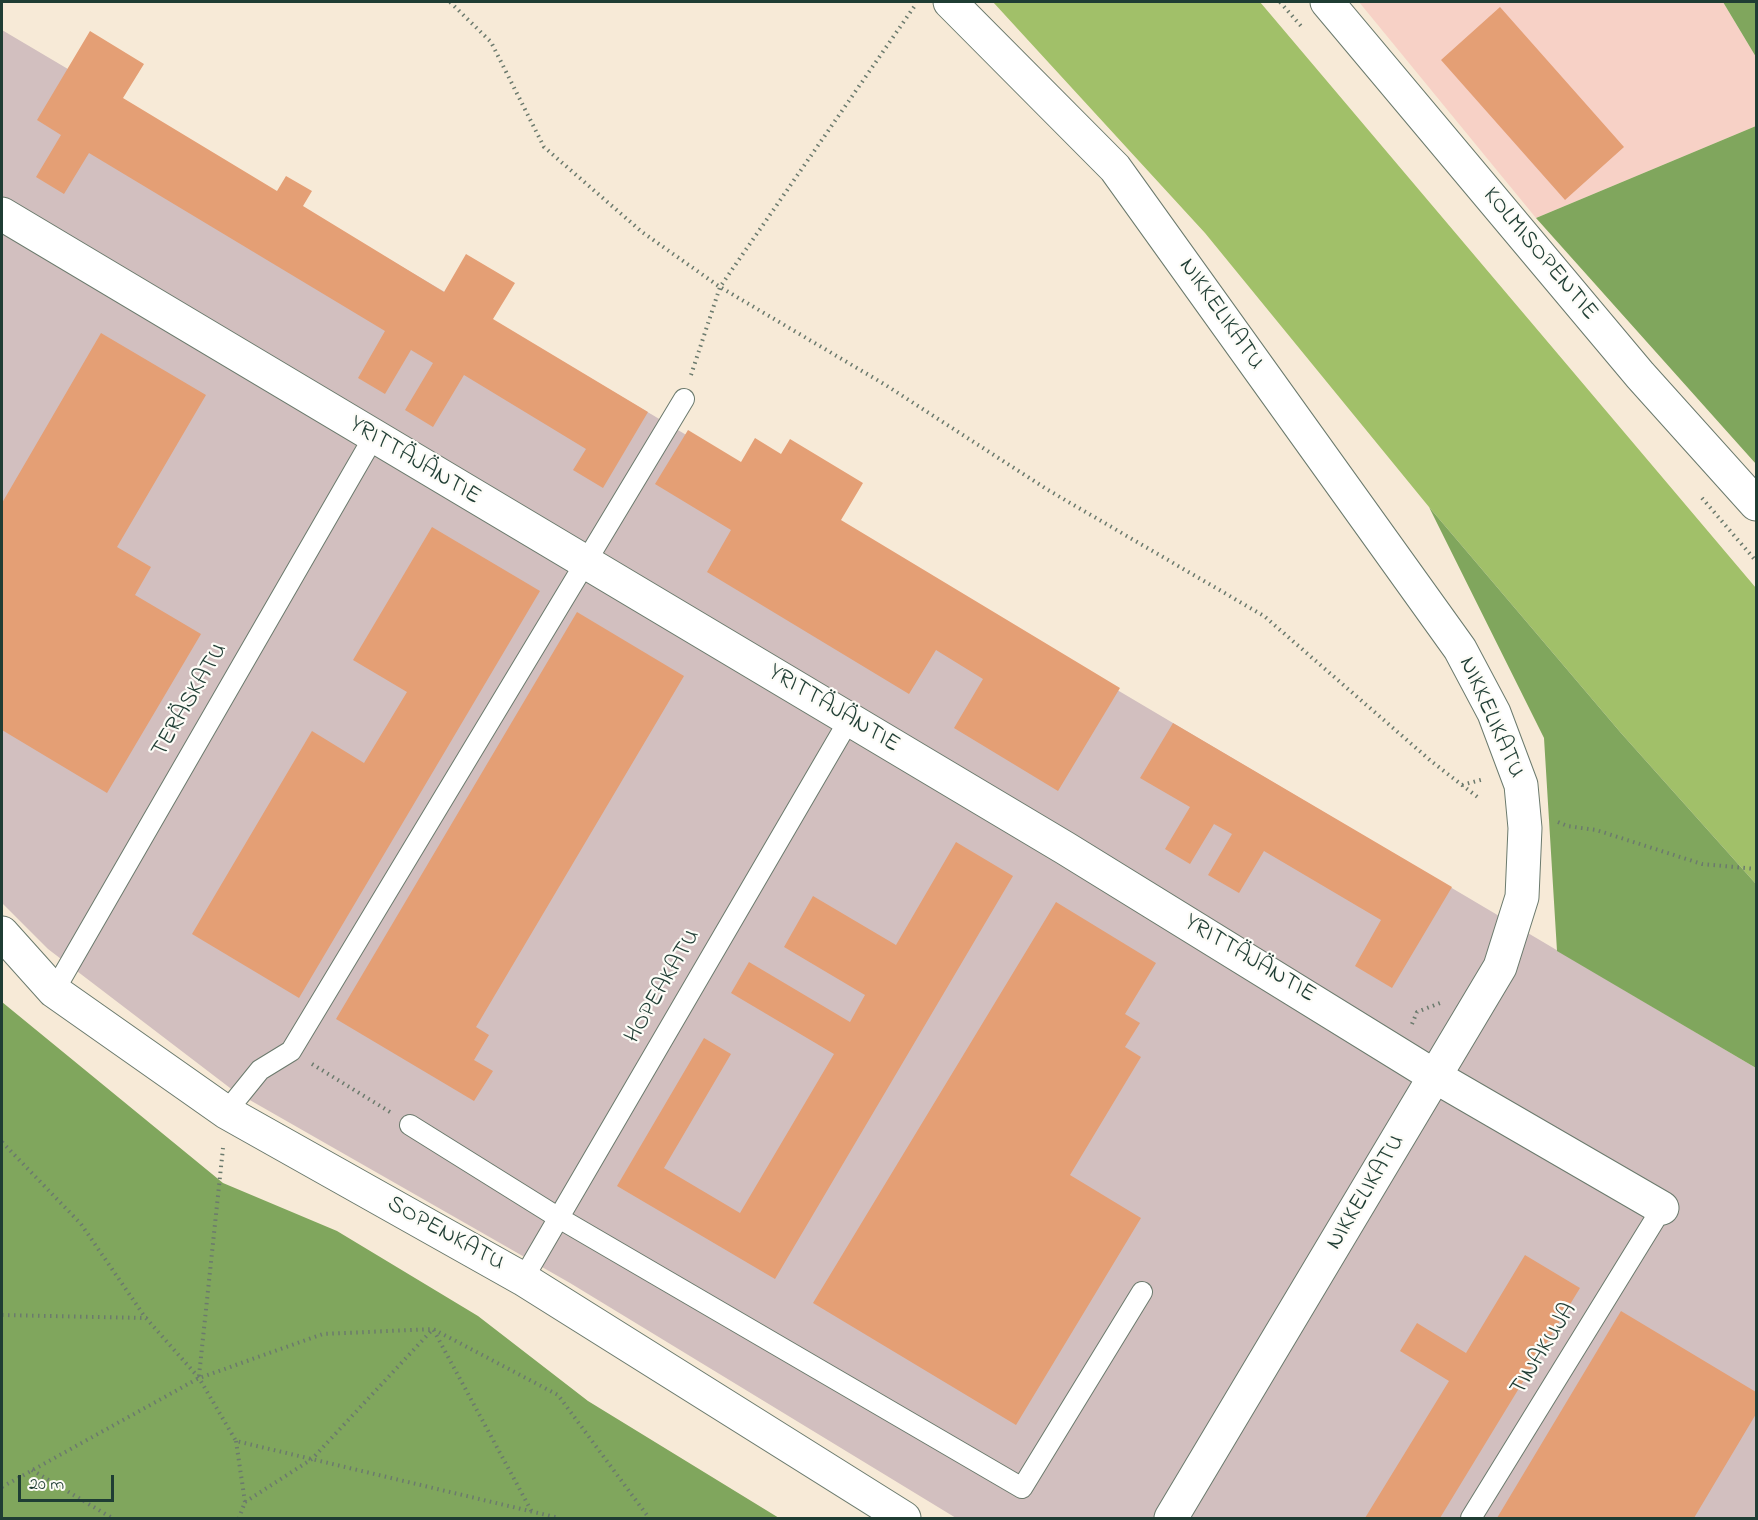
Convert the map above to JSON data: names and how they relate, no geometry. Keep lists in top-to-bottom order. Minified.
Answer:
{"streets":{"street":["KOLMISOPENTIE","NIKKELIKATU","YRITTÄJÄNTIE","SOPENKATU"],"lane":["TERÄSKATU","HOPEAKATU","TINAKUJA"]},"crossings":[["NIKKELIKATU","YRITTÄJÄNTIE"],["YRITTÄJÄNTIE","TERÄSKATU"],["YRITTÄJÄNTIE","HOPEAKATU"],["YRITTÄJÄNTIE","TINAKUJA"],["TERÄSKATU","SOPENKATU"],["HOPEAKATU","SOPENKATU"]],"scale_bar":"20 m"}
